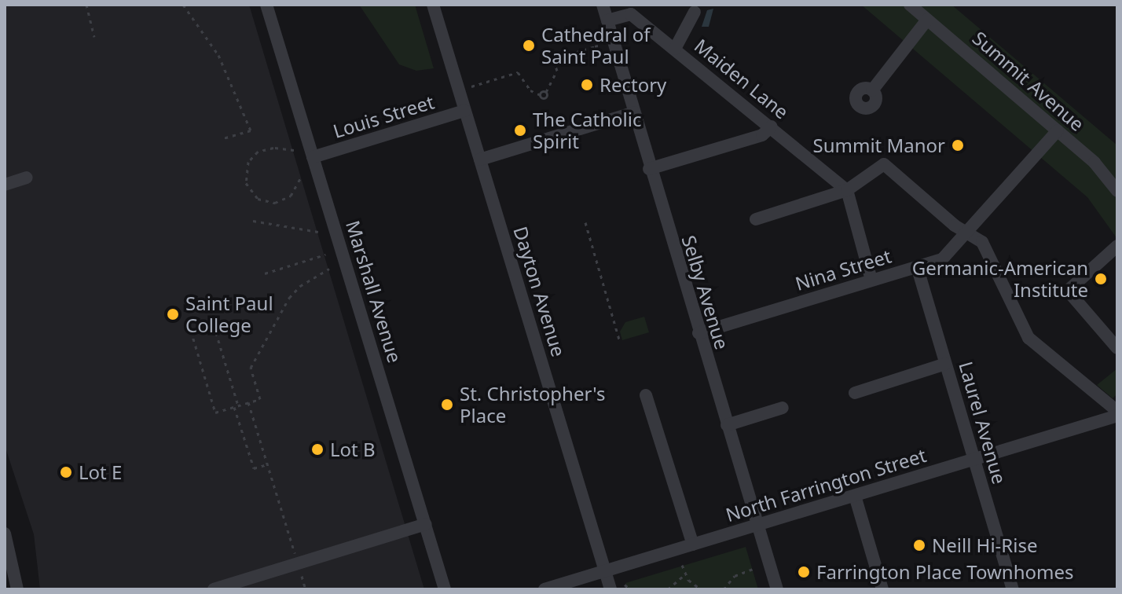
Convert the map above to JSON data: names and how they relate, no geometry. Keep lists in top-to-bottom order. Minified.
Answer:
{"streets":{"street":["Maiden Lane","Summit Avenue","Louis Street","Nina Street","Marshall Avenue","Dayton Avenue","Selby Avenue","Laurel Avenue","North Farrington Street"]},"crossings":[["Maiden Lane","Selby Avenue"],["Summit Avenue","Nina Street"],["Louis Street","Marshall Avenue"],["Louis Street","Dayton Avenue"],["Nina Street","Selby Avenue"],["Nina Street","Laurel Avenue"],["Dayton Avenue","North Farrington Street"],["Selby Avenue","North Farrington Street"],["Laurel Avenue","North Farrington Street"]],"places":["Cathedral of Saint Paul","Rectory","The Catholic Spirit","Summit Manor","Germanic-American Institute","Saint Paul College","St. Christopher's Place","Lot B","Lot E","Neill Hi-Rise","Farrington Place Townhomes"]}
